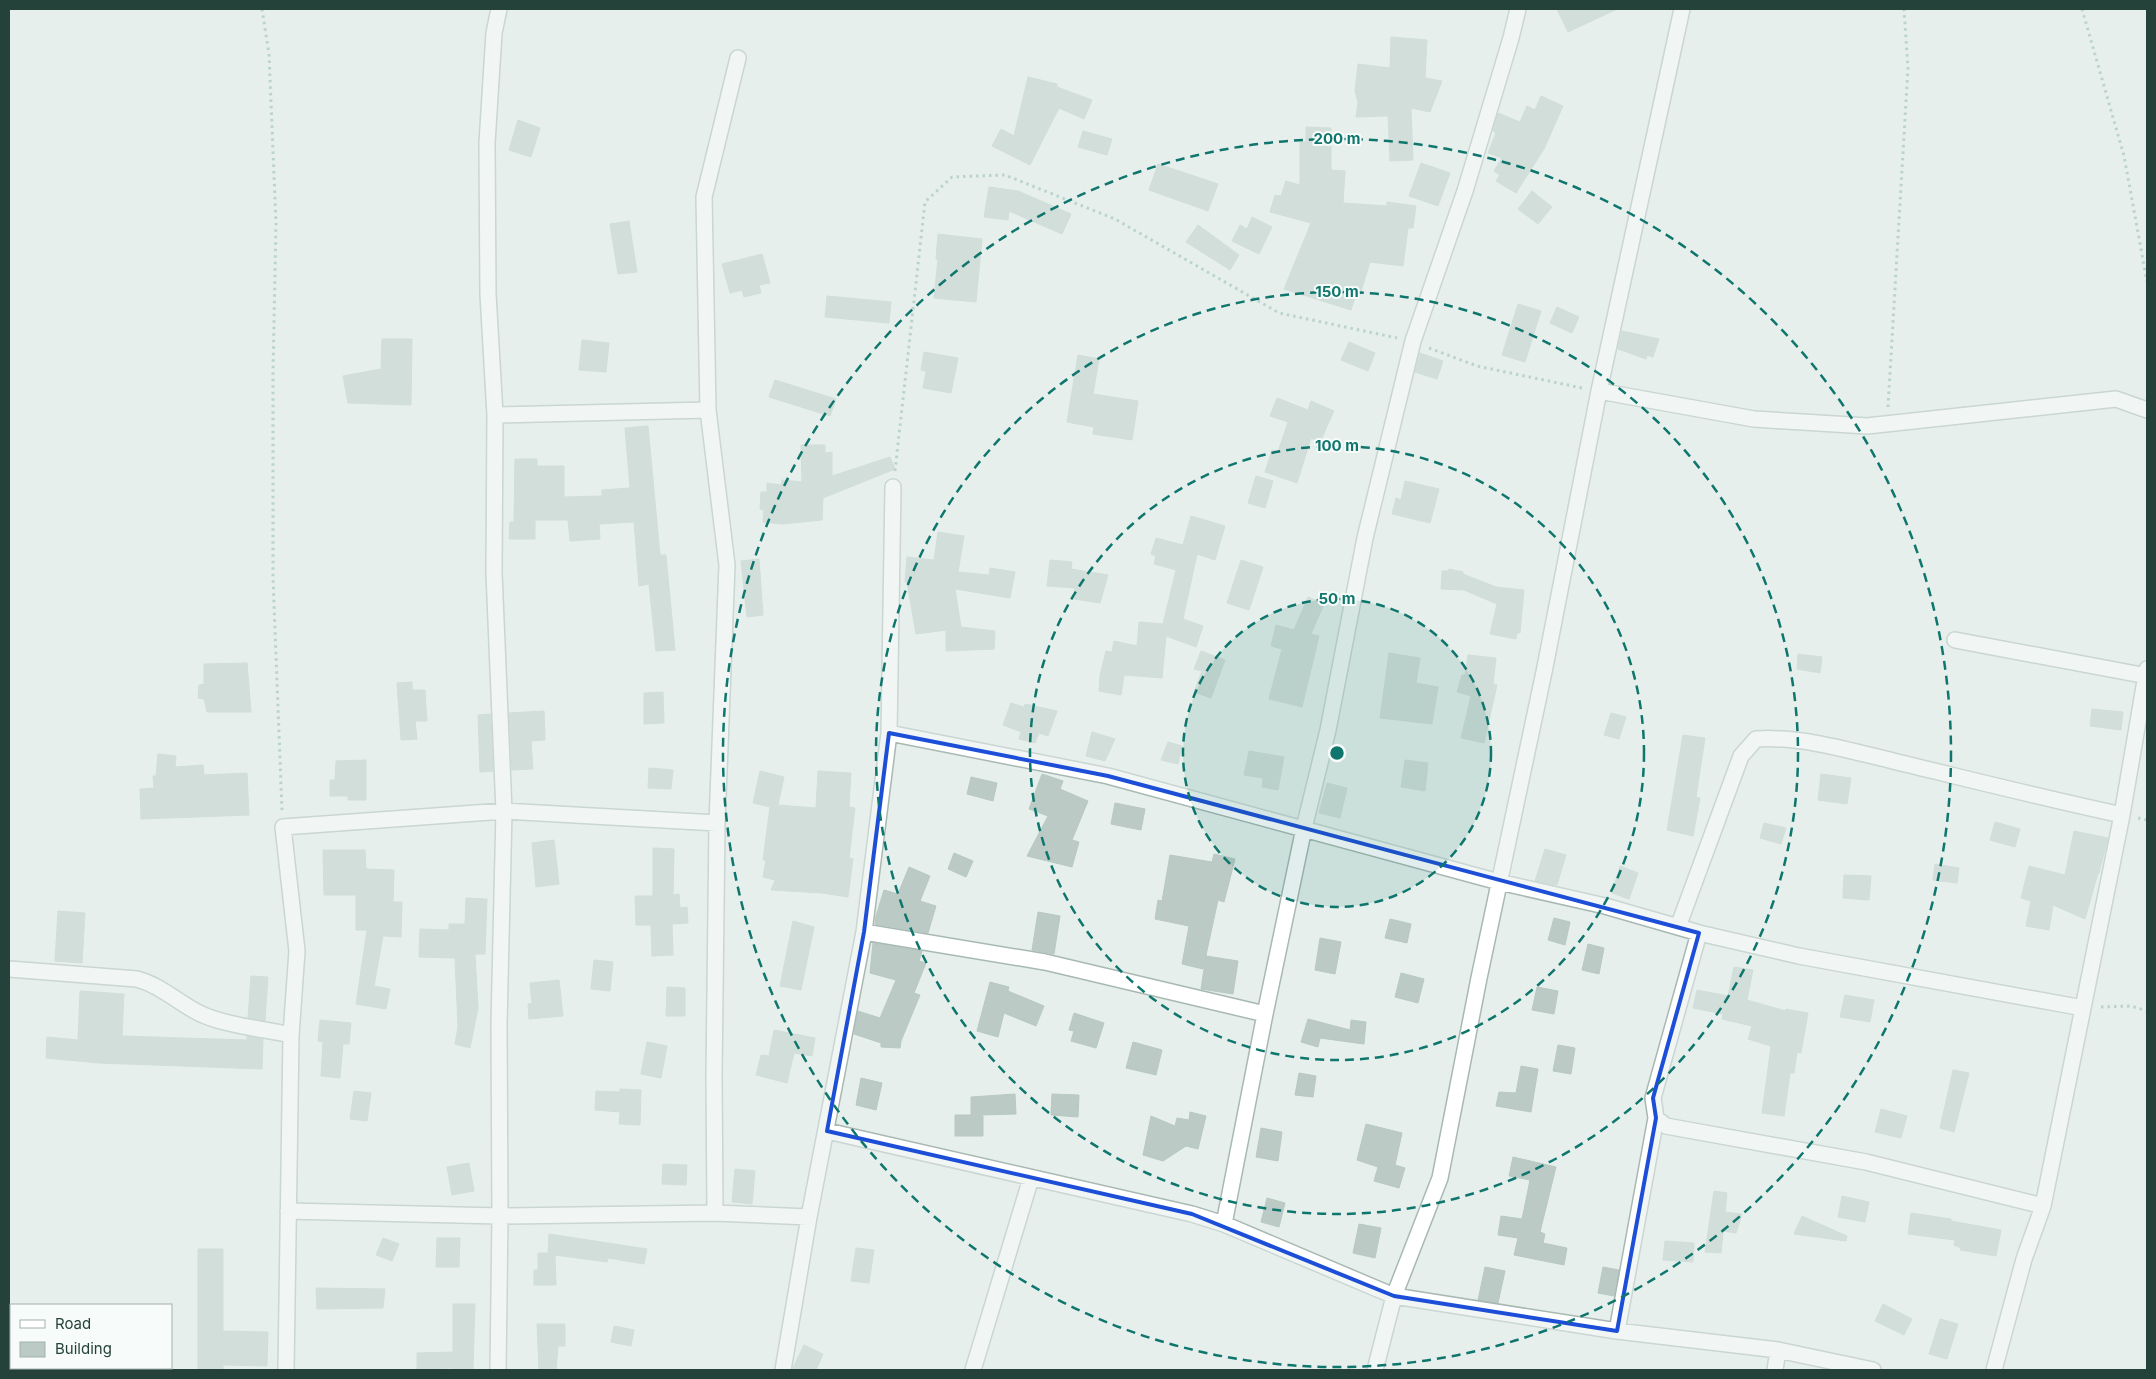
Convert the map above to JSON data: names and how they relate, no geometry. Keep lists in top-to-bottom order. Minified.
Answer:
{"legend":["Road","Building"],"rings":["200 m","150 m","100 m","50 m"]}
